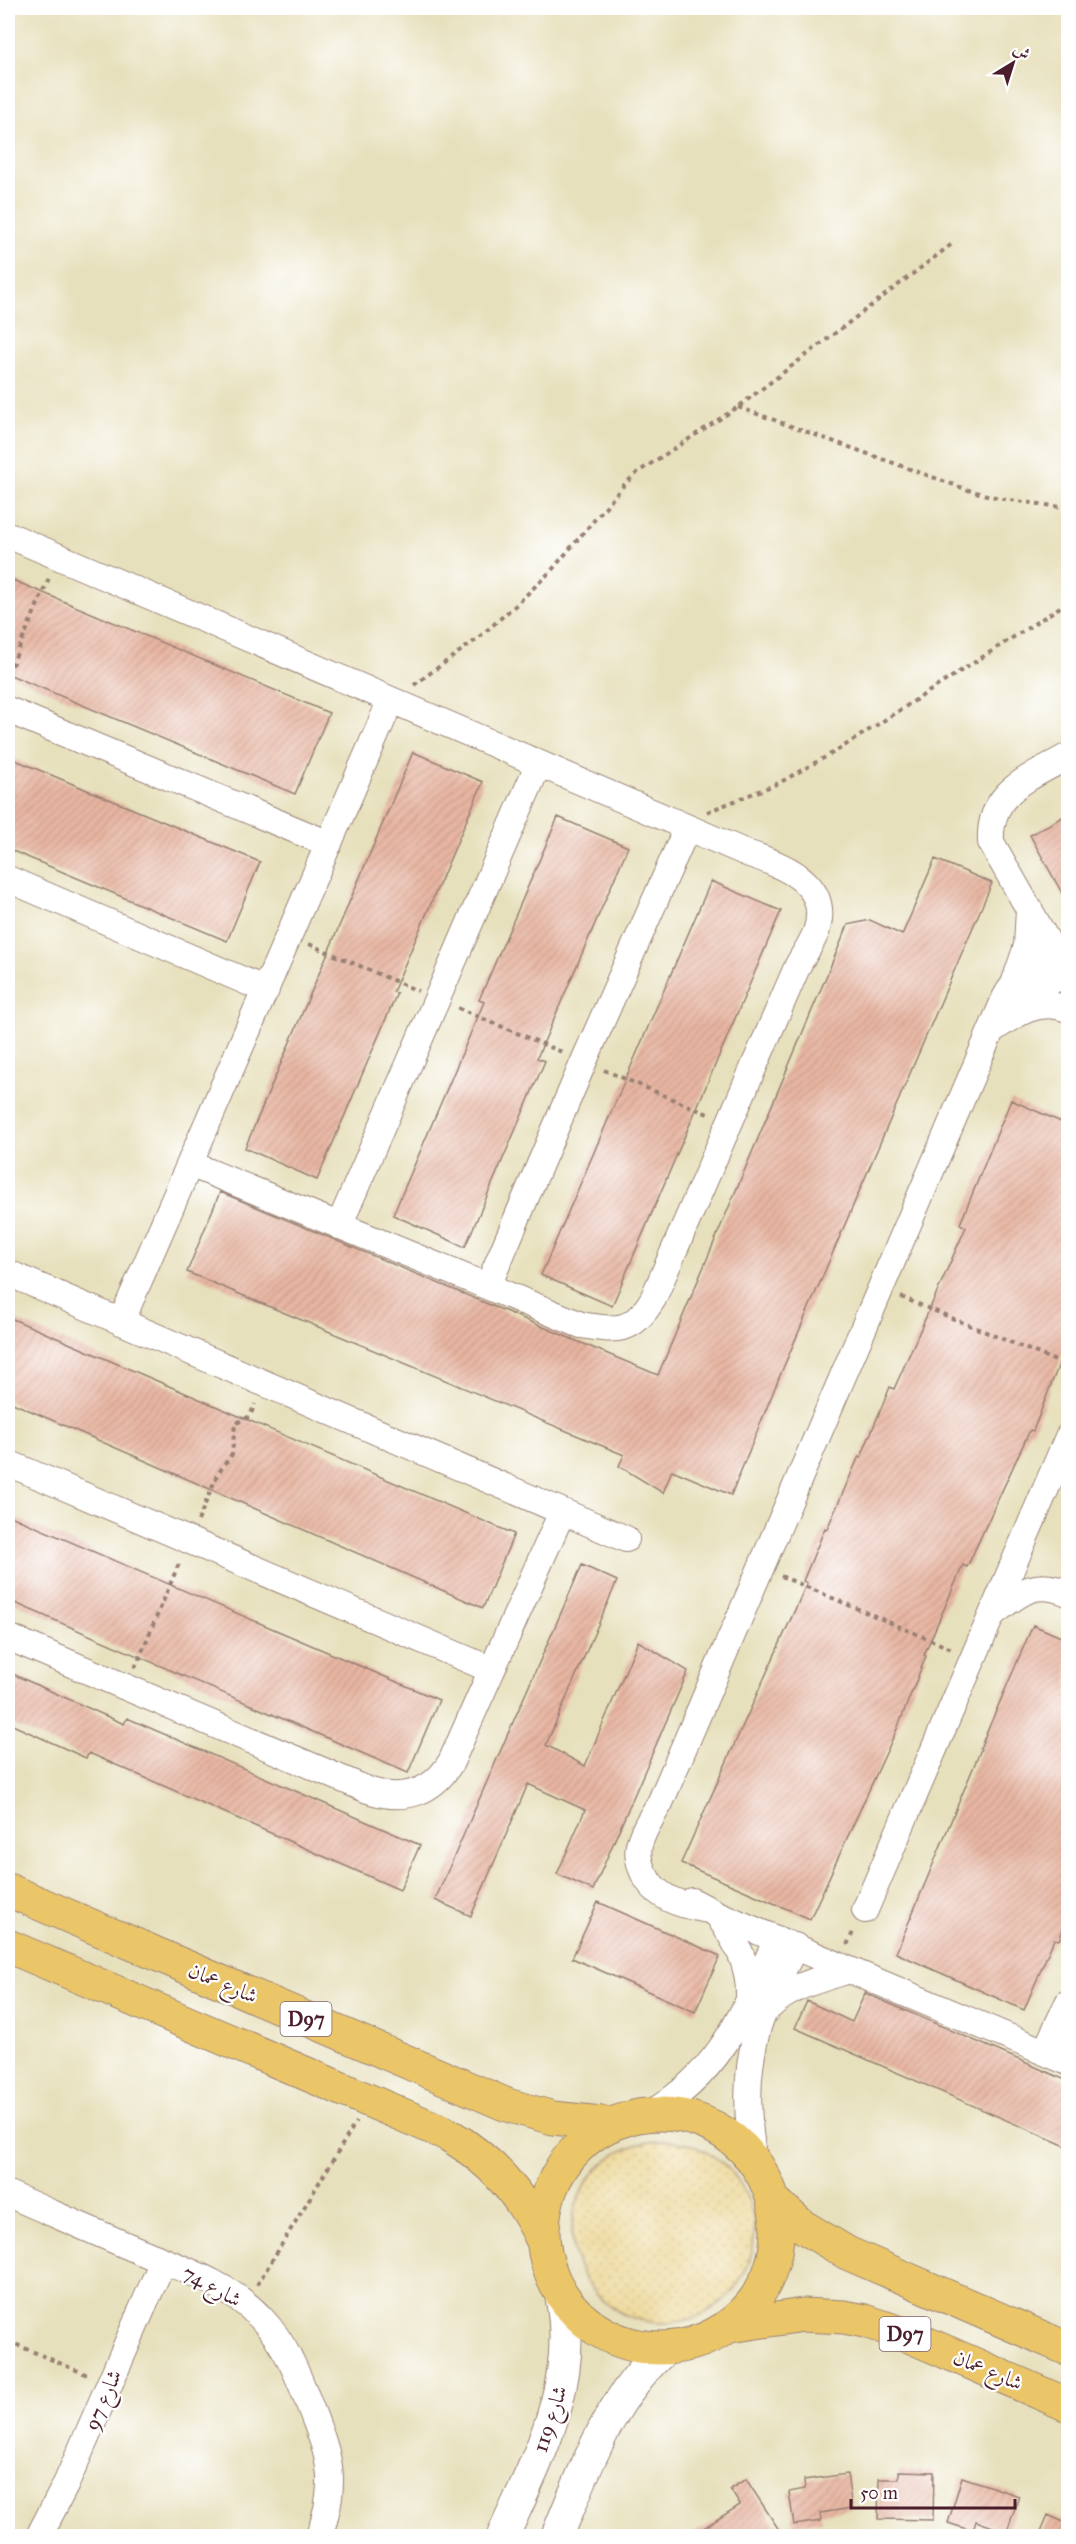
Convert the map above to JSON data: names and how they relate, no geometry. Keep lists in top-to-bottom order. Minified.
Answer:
{"streets":{"main road":["شارع عمان","D97"],"street":["شارع 74","شارع 97","شارع 119"]},"crossings":[["شارع 74","شارع 97"]],"scale_bar":"50 m","north":"top right"}
